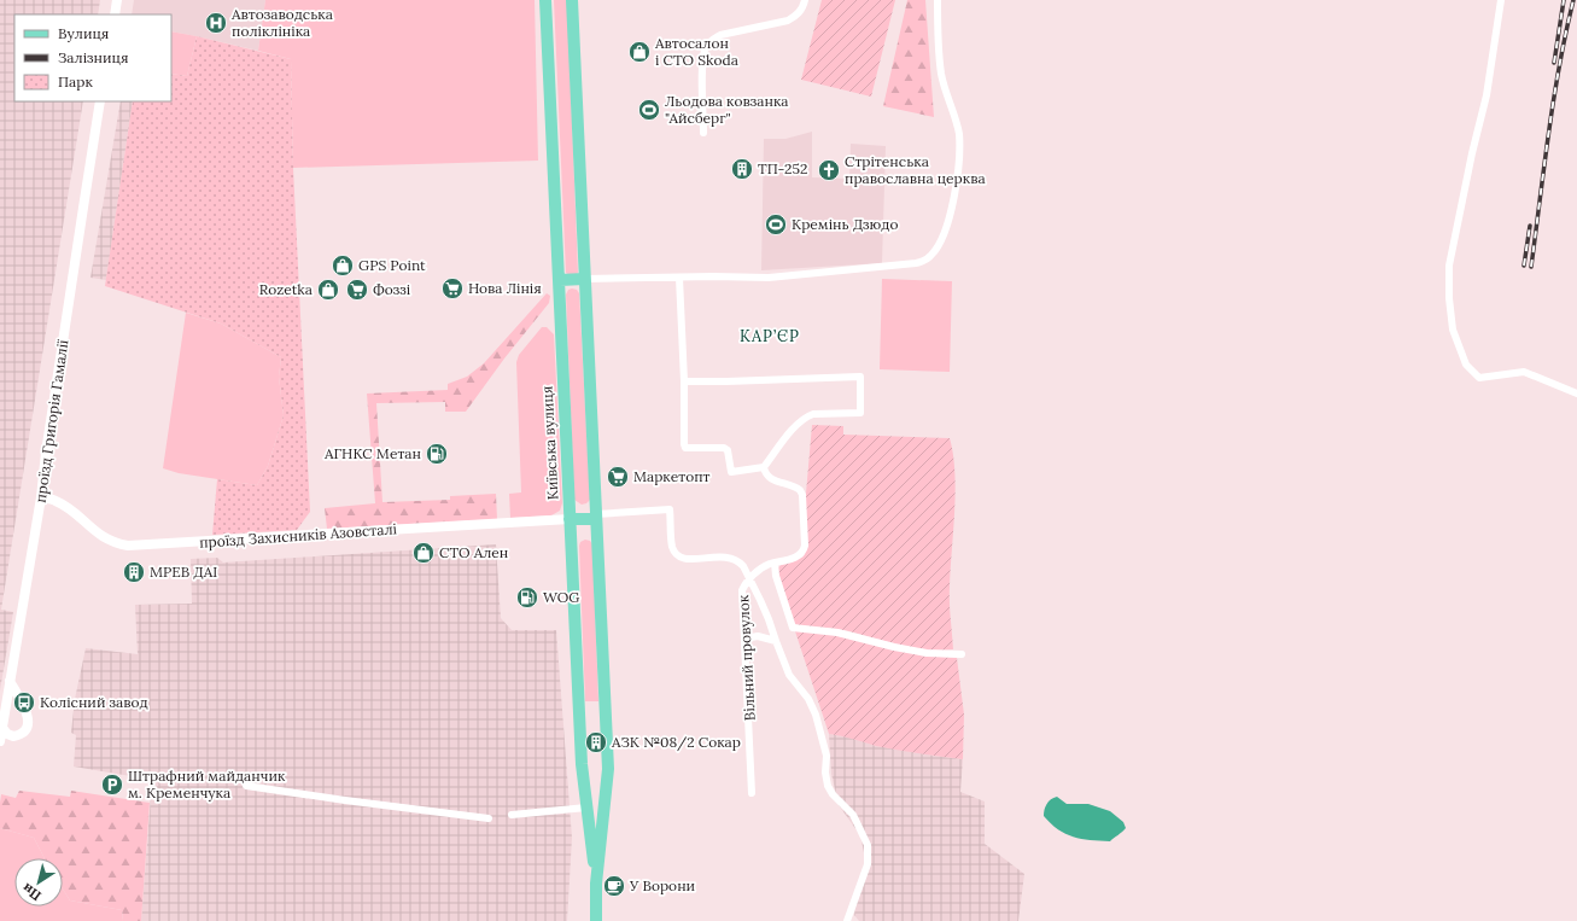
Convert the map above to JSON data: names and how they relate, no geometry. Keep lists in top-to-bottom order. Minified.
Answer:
{"streets":{"main road":["Київська вулиця"],"street":["проїзд Григорія Гамалії","проїзд Захисників Азовсталі","Вільний провулок"]},"crossings":[["проїзд Григорія Гамалії","проїзд Захисників Азовсталі"],["Київська вулиця","проїзд Захисників Азовсталі"]],"districts":["КАР’ЄР"],"places":{"hospital":["Автозаводська поліклініка"],"shop":["Автосалон і СТО Skoda","GPS Point","Rozetka","СТО Ален"],"sports":["Льодова ковзанка \"Айсберг\"","Кремінь Дзюдо"],"building":["ТП-252","МРЕВ ДАІ","АЗК №08/2 Сокар"],"church":["Стрітенська православна церква"],"supermarket":["Нова Лінія","Фоззі","Маркетопт"],"fuel station":["АГНКС Метан","WOG"],"bus stop":["Колісний завод"],"parking":["Штрафний майданчик м. Кременчука"],"cafe":["У Ворони"]},"legend":["Вулиця","Залізниця","Парк"],"north":"bottom left"}
